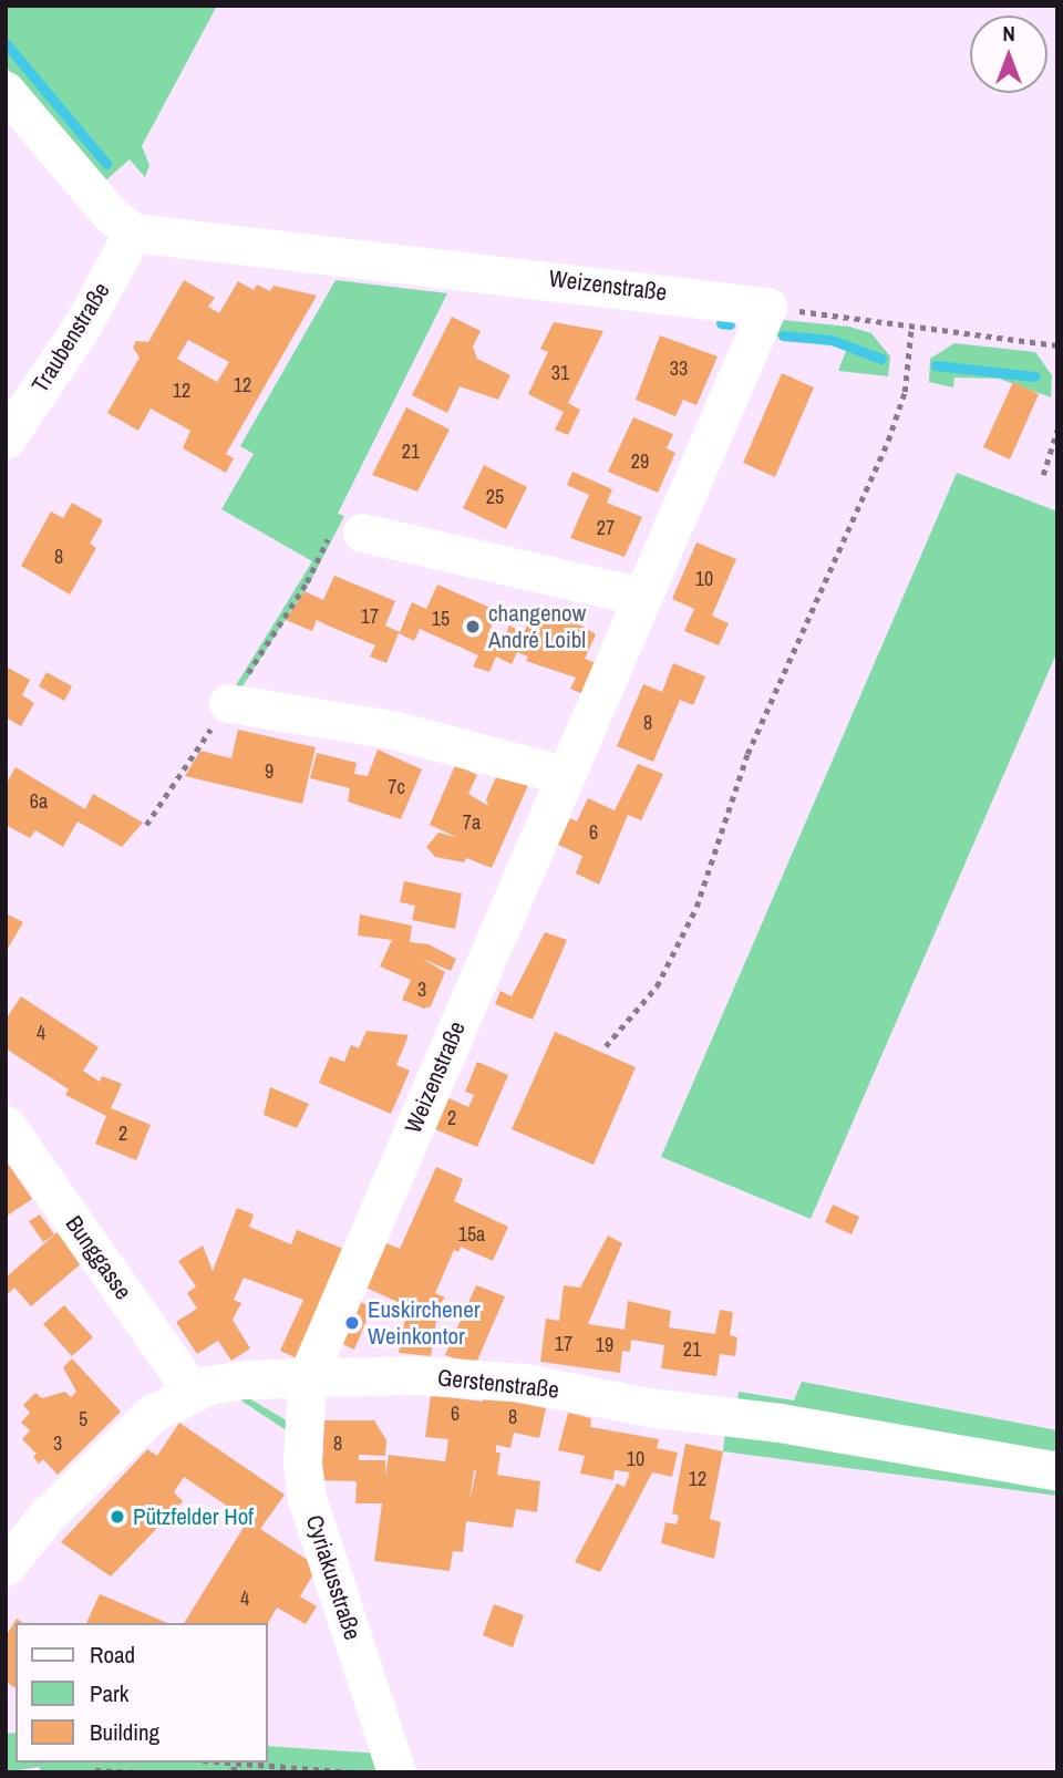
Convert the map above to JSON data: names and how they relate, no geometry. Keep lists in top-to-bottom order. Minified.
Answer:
{"streets":{"street":["Weizenstraße","Traubenstraße","Bunggasse","Gerstenstraße","Cyriakusstraße"]},"crossings":[["Weizenstraße","Traubenstraße"],["Weizenstraße","Gerstenstraße"],["Weizenstraße","Cyriakusstraße"],["Bunggasse","Gerstenstraße"],["Gerstenstraße","Cyriakusstraße"]],"places":["changenow André Loibl","Euskirchener Weinkontor","Pützfelder Hof"],"house_numbers":["33","31","12","12","21","29","25","27","8","10","17","15","8","9","7c","6a","7a","6","3","4","2","2","15a","17","19","21","6","8","5","3","8","10","12","4"],"legend":["Road","Park","Building"],"north":"top"}
